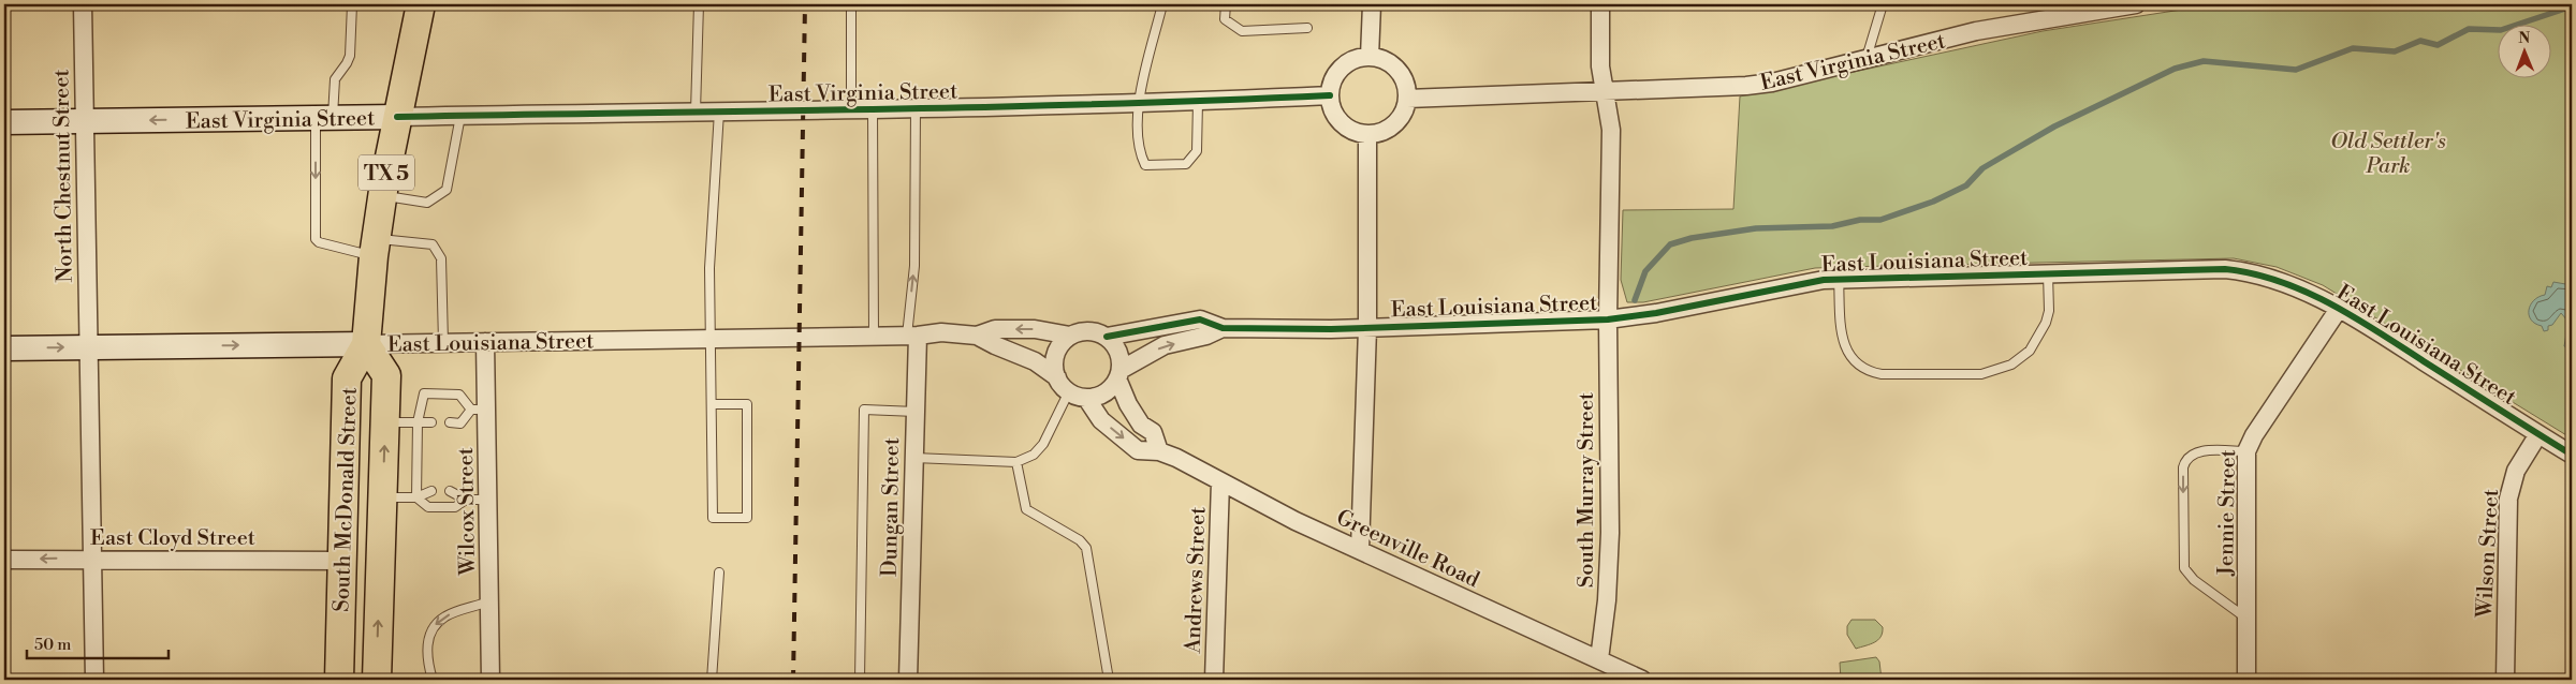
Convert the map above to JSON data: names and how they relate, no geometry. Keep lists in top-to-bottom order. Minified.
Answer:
{"streets":{"main road":["East Virginia Street","TX 5","East Louisiana Street","South McDonald Street"],"street":["North Chestnut Street","South Murray Street","Dungan Street","Wilcox Street","Jennie Street","East Cloyd Street","Greenville Road","Wilson Street","Andrews Street"]},"crossings":[["East Virginia Street","TX 5"],["East Virginia Street","North Chestnut Street"],["East Virginia Street","South Murray Street"],["TX 5","East Louisiana Street"],["TX 5","South McDonald Street"],["North Chestnut Street","East Louisiana Street"],["North Chestnut Street","East Cloyd Street"],["East Louisiana Street","South Murray Street"],["East Louisiana Street","South McDonald Street"],["East Louisiana Street","Dungan Street"],["East Louisiana Street","Wilcox Street"],["East Louisiana Street","Jennie Street"],["East Louisiana Street","Greenville Road"],["East Louisiana Street","Wilson Street"],["South Murray Street","Greenville Road"],["South McDonald Street","East Cloyd Street"],["Greenville Road","Andrews Street"]],"parks":["Old Settler's Park"],"scale_bar":"50 m","north":"top"}
